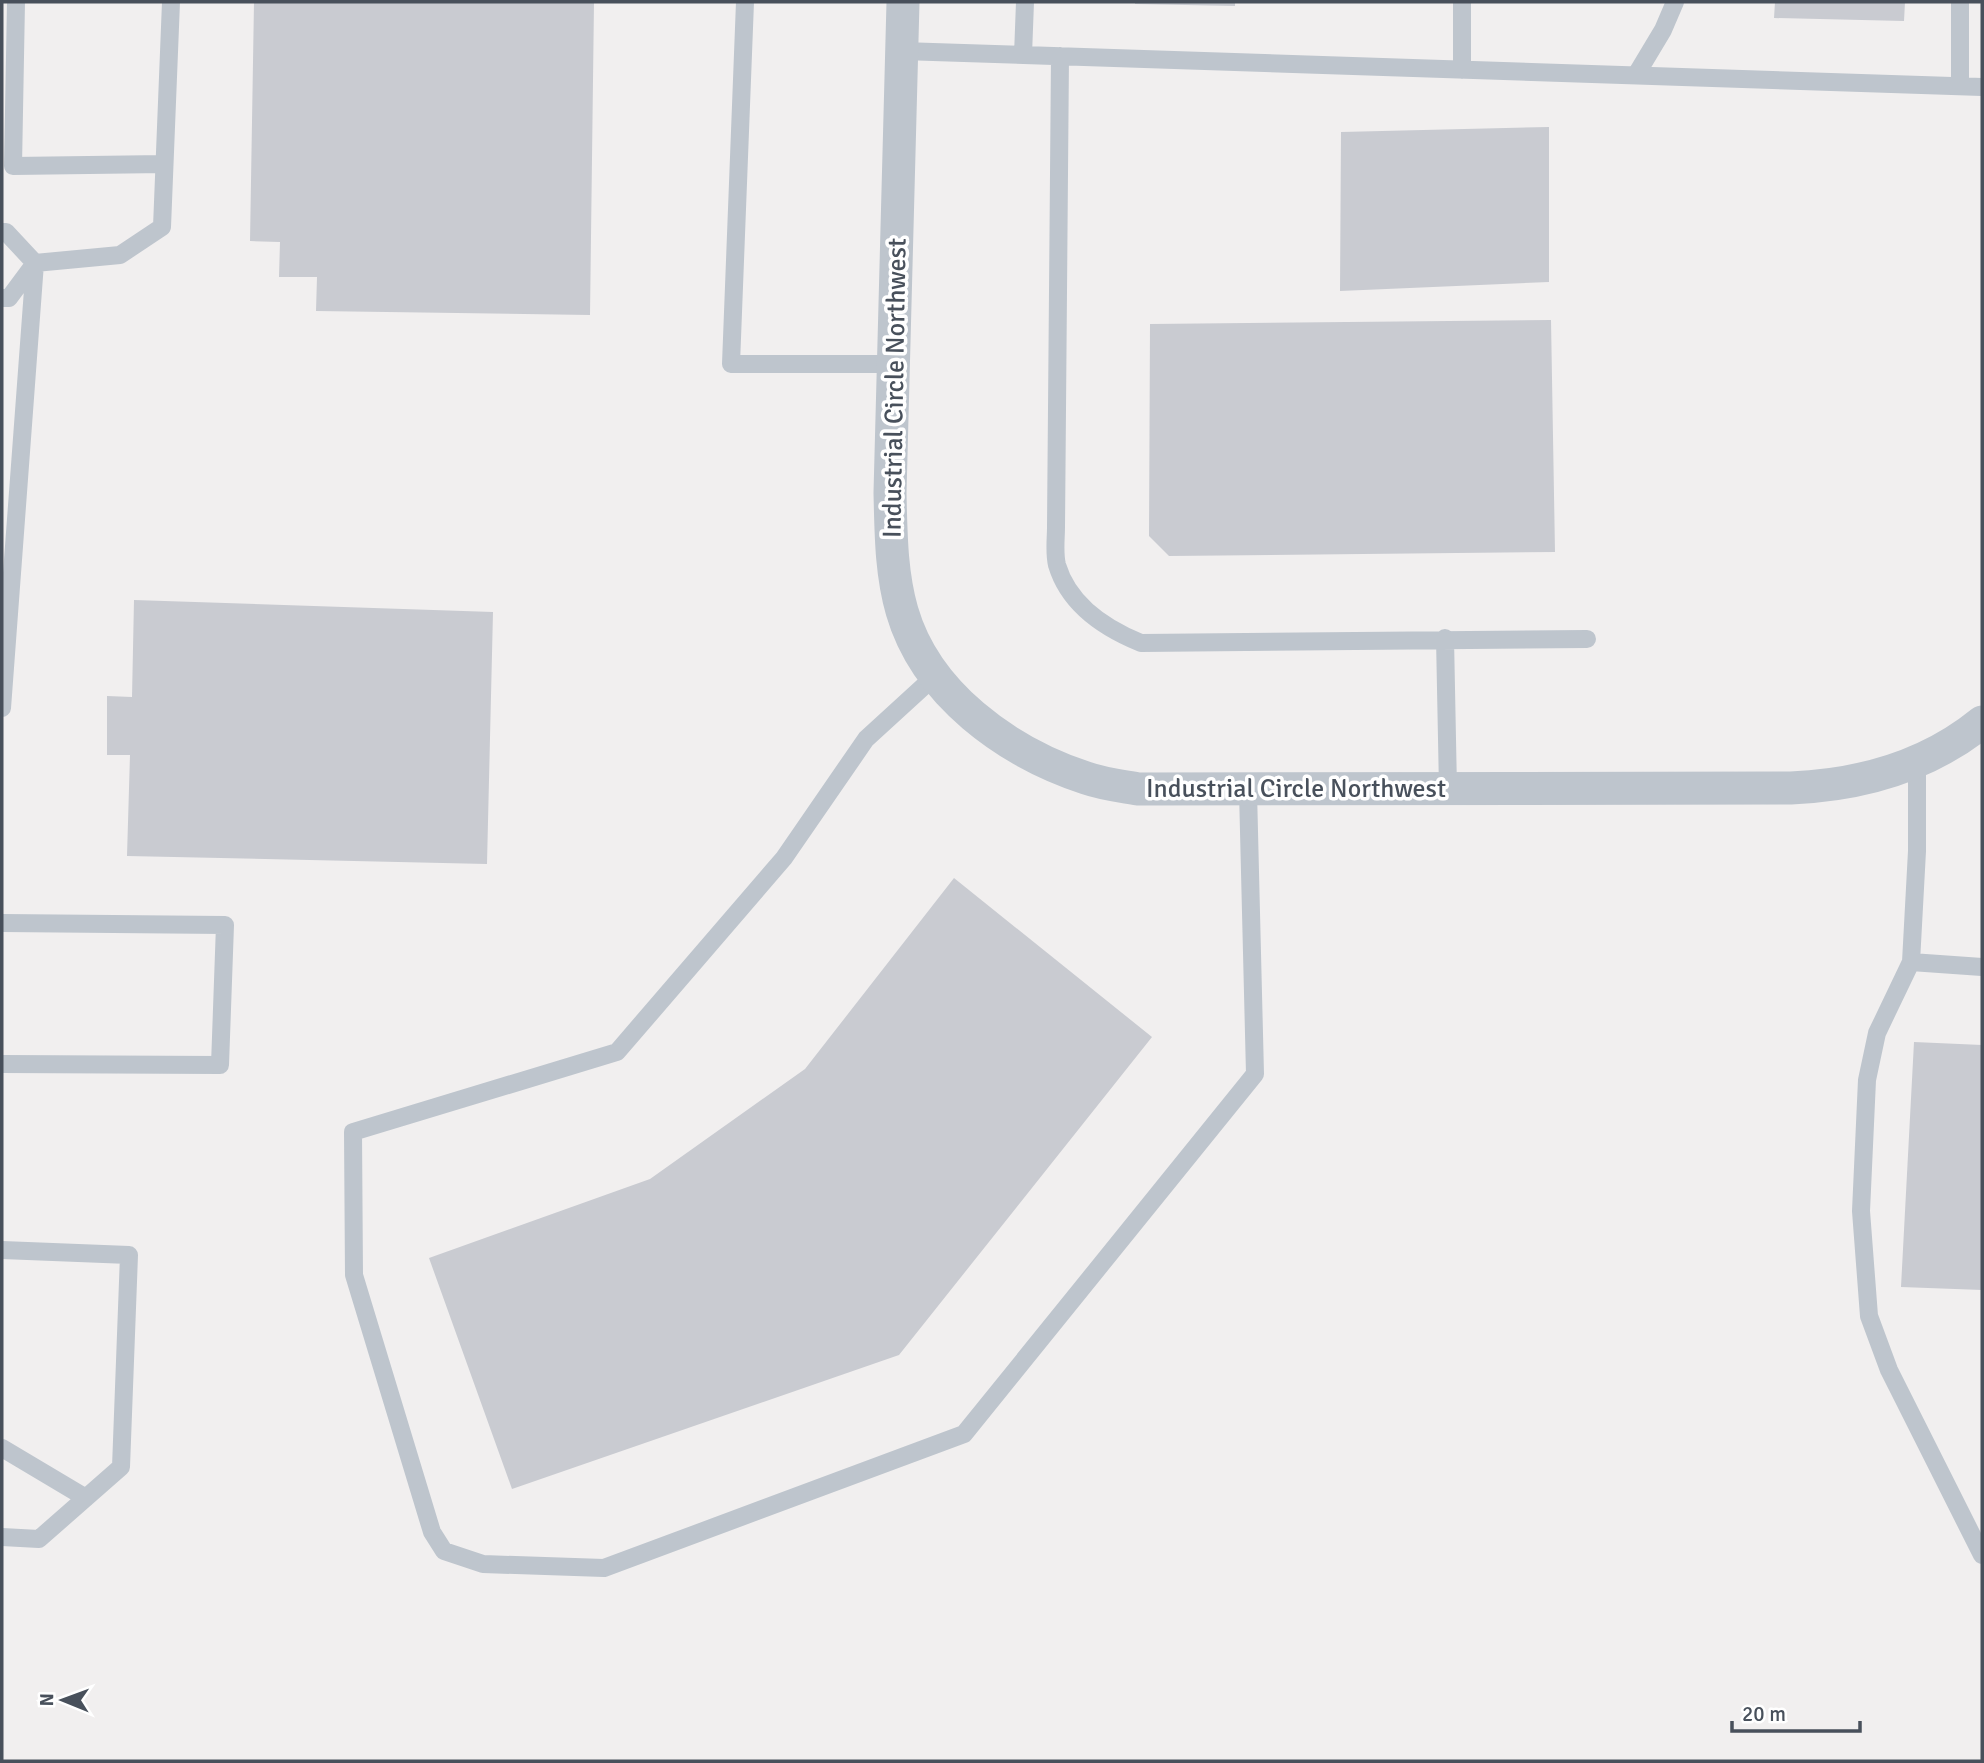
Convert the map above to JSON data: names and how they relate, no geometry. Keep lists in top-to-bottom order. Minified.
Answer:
{"streets":{"street":["Industrial Circle Northwest"]},"scale_bar":"20 m","north":"left"}
